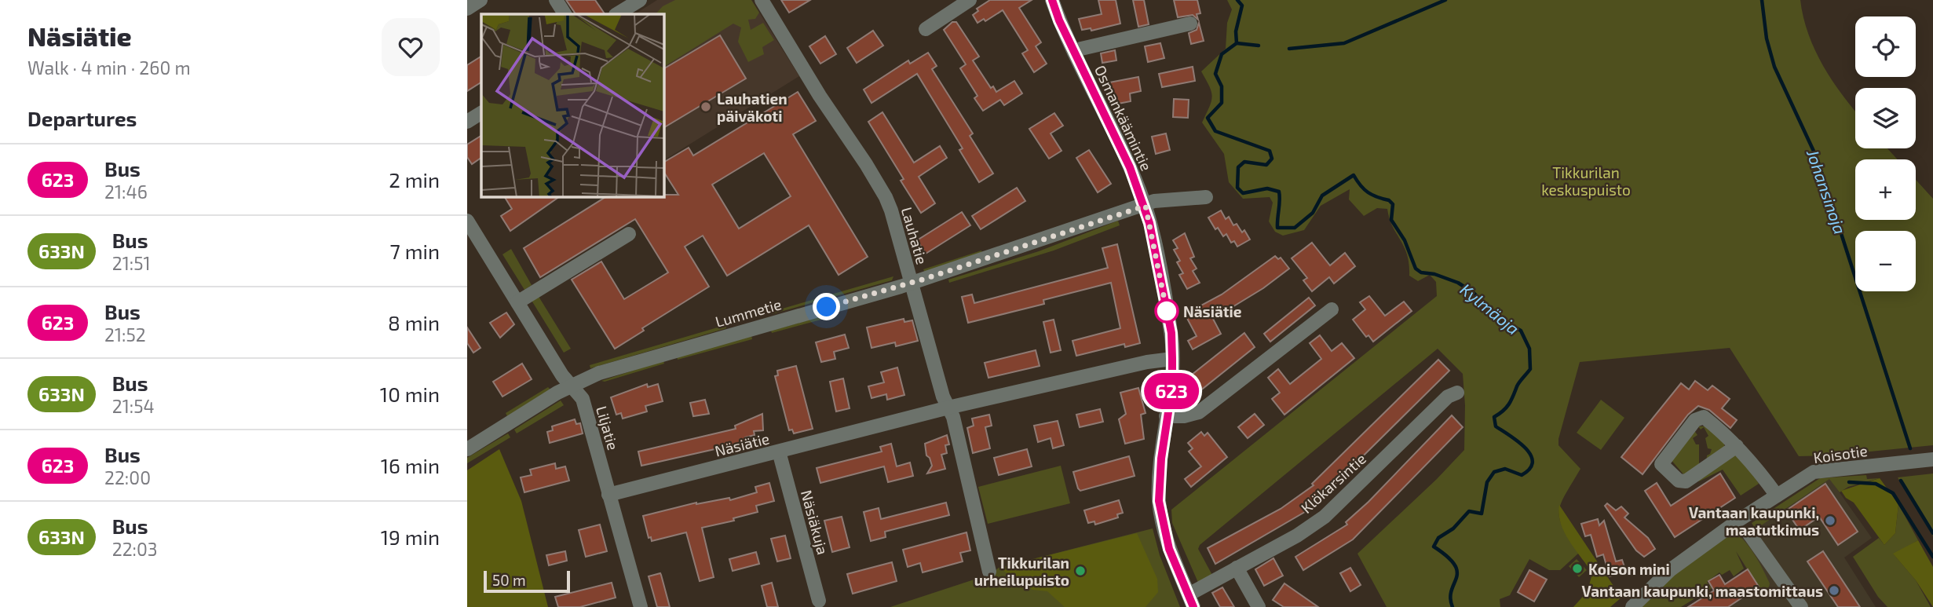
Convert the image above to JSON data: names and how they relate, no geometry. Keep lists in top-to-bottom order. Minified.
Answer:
{"streets":{"street":["Osmankäämintie","Lauhatie","Lummetie","Liljatie","Näsiätie","Koisotie","Klökarsintie","Näsiäkuja"]},"crossings":[["Osmankäämintie","Lummetie"],["Osmankäämintie","Näsiätie"],["Osmankäämintie","Klökarsintie"],["Lauhatie","Lummetie"],["Lauhatie","Näsiätie"],["Lummetie","Liljatie"],["Liljatie","Näsiätie"],["Näsiätie","Näsiäkuja"]],"water":["Johansinoja","Kylmäoja"],"parks":["Tikkurilan keskuspuisto"],"places":["Lauhatien päiväkoti","Näsiätie","Vantaan kaupunki, maatutkimus","Koison mini","Tikkurilan urheilupuisto","Vantaan kaupunki, maastomittaus"],"lines":["bus line 623"],"scale_bar":"50 m","page":{"heading":[["Näsiätie","Walk · 4 min · 260 m"],"Departures"],"on_map":"623","map_buttons":["+","−"],"list":[{"mark":"623","name":"Bus","note":"21:46","value":"2 min"},{"mark":"633N","name":"Bus","note":"21:51","value":"7 min"},{"mark":"623","name":"Bus","note":"21:52","value":"8 min"},{"mark":"633N","name":"Bus","note":"21:54","value":"10 min"},{"mark":"623","name":"Bus","note":"22:00","value":"16 min"},{"mark":"633N","name":"Bus","note":"22:03","value":"19 min"}],"scale":"50 m"}}
